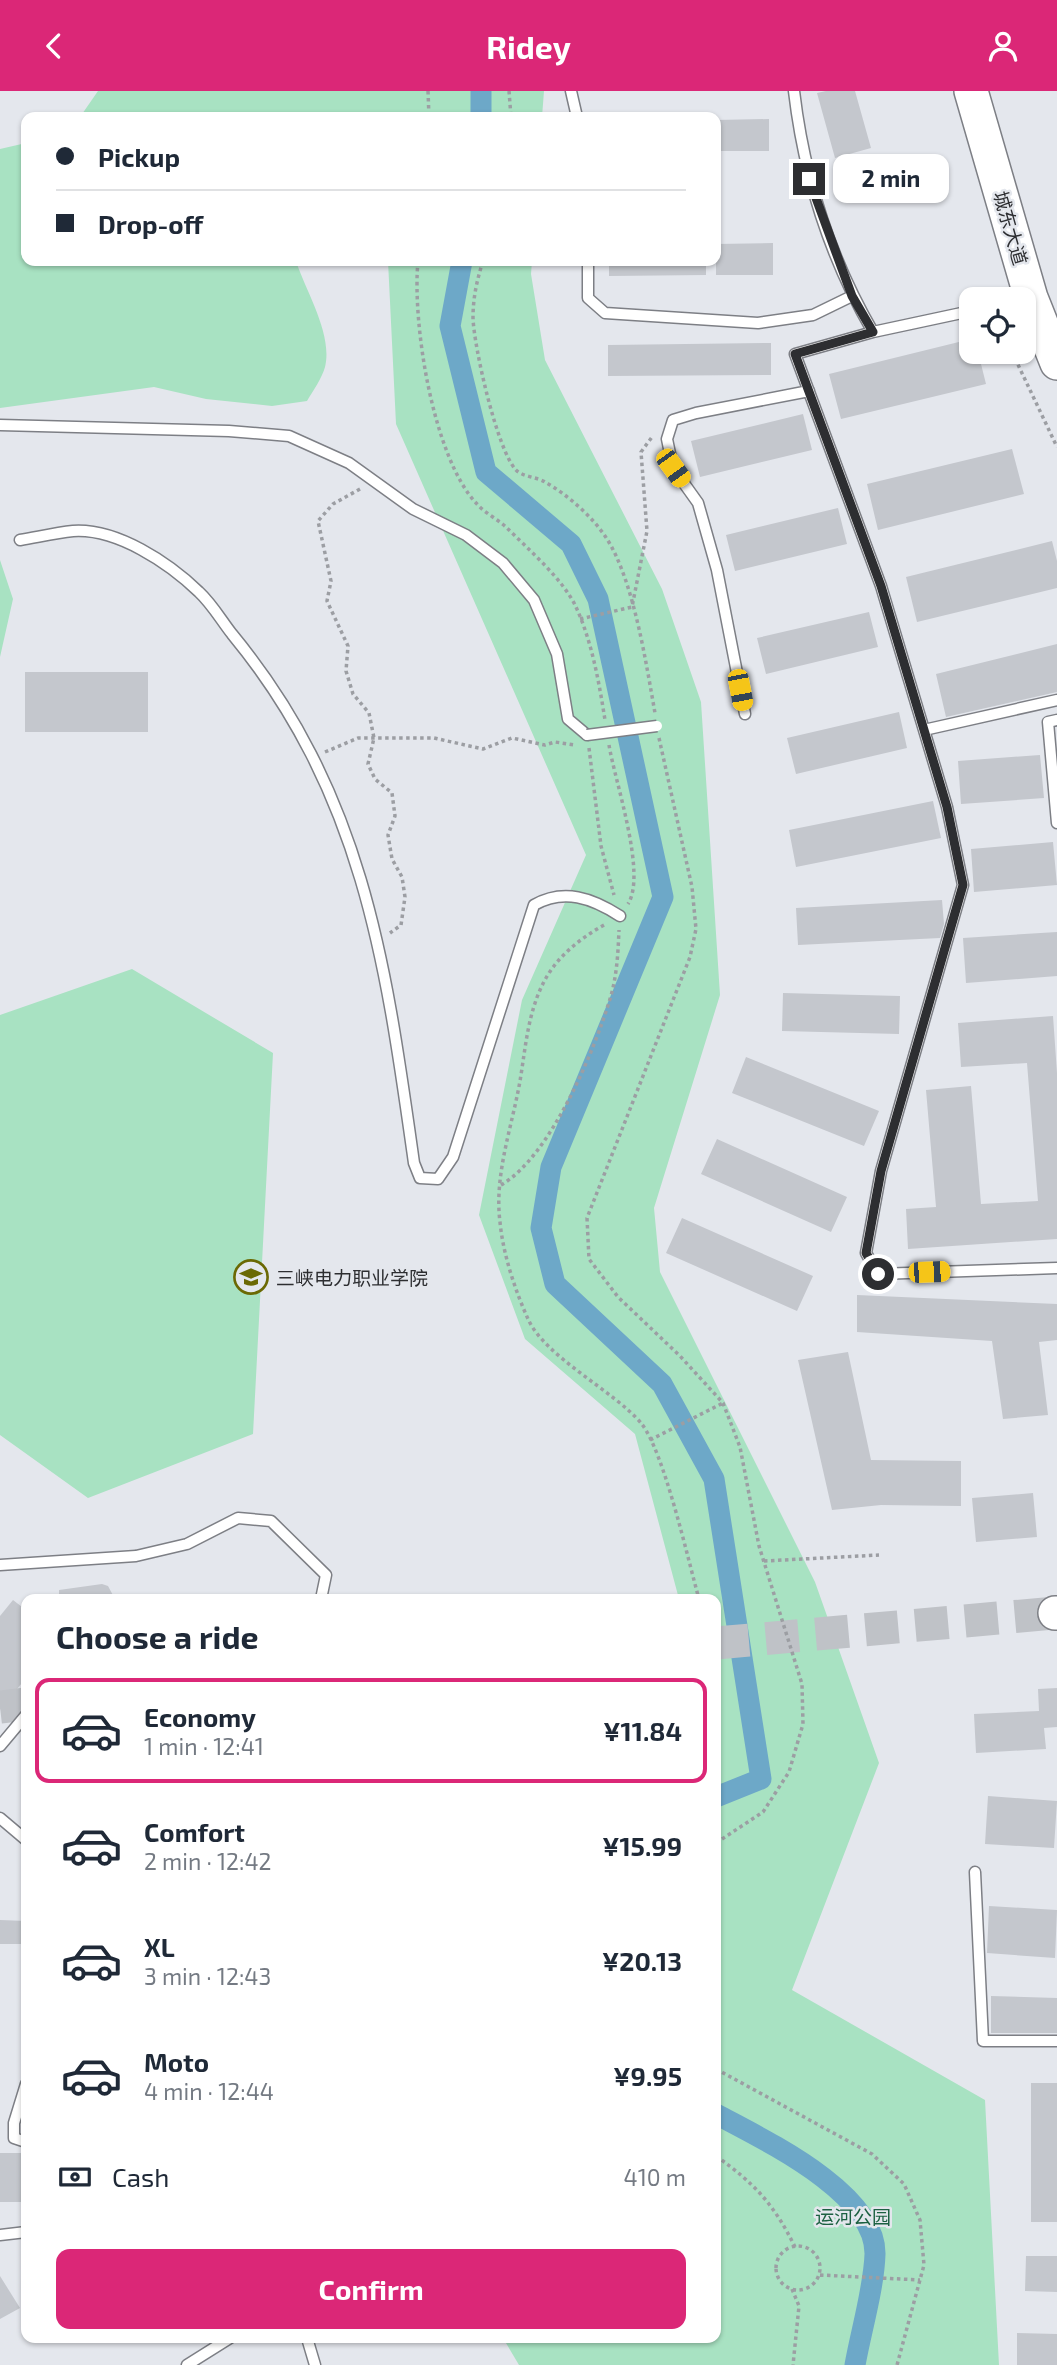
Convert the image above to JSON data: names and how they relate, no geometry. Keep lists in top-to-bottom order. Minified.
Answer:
{"streets":{"main road":["城东大道"]},"parks":["运河公园"],"places":{"school or university":["三峡电力职业学院"]},"page":{"header":"Ridey","banner":["Pickup","Drop-off"],"bubble":"2 min","heading":"Choose a ride","list":[{"name":"Economy","note":"1 min · 12:41","value":"¥11.84"},{"name":"Comfort","note":"2 min · 12:42","value":"¥15.99"},{"name":"XL","note":"3 min · 12:43","value":"¥20.13"},{"name":"Moto","note":"4 min · 12:44","value":"¥9.95"}],"pay":["Cash","410 m"],"buttons":"Confirm"}}
